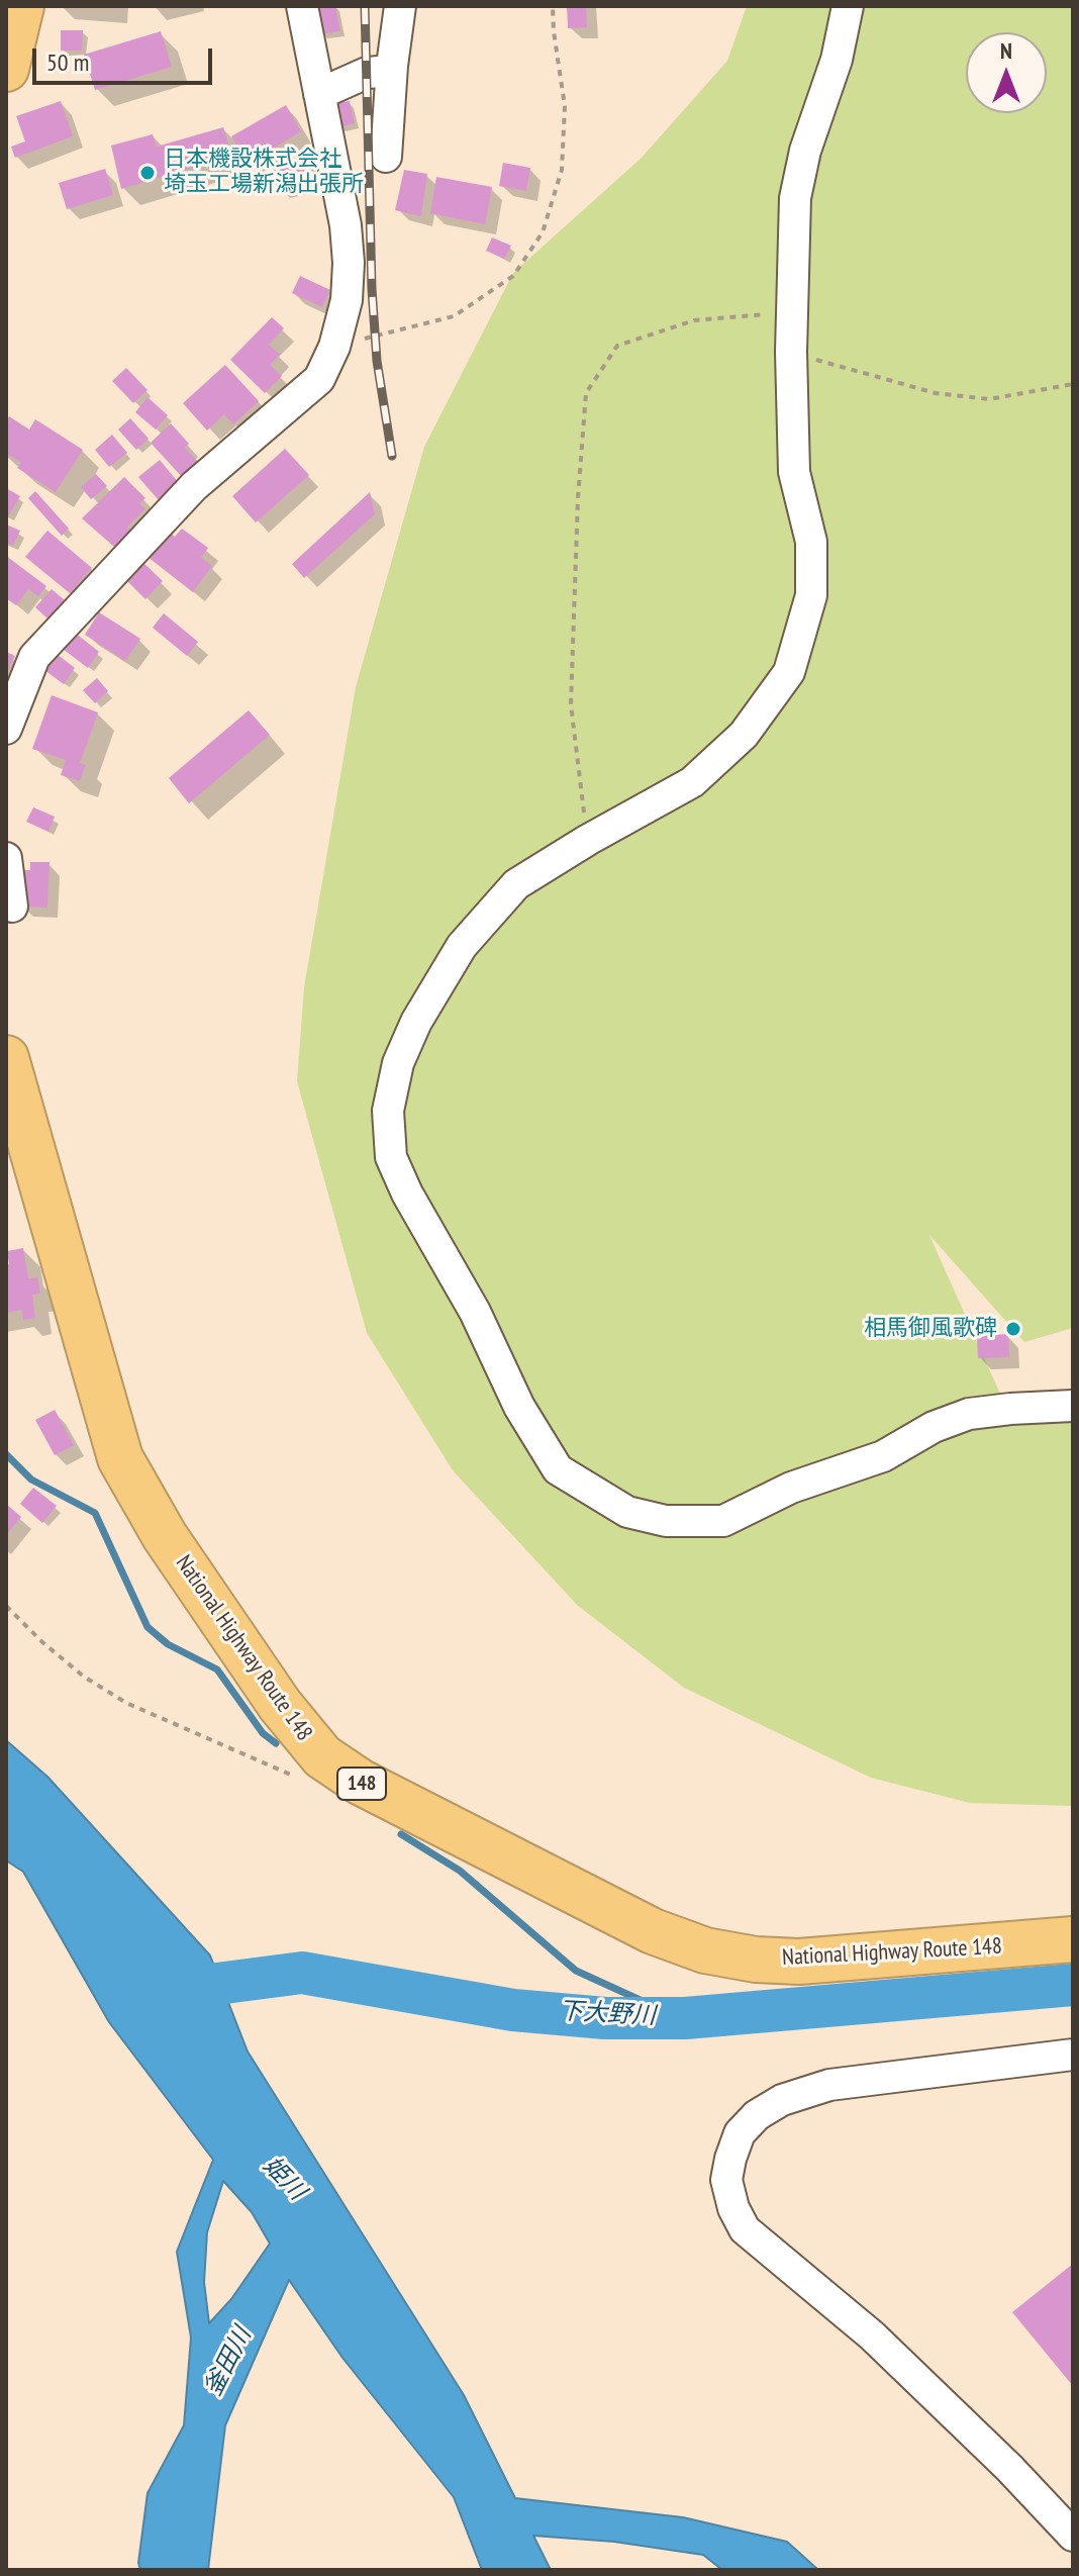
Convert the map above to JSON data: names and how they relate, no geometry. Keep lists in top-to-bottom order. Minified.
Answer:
{"streets":{"highway":["National Highway Route 148","148"]},"water":["下大野川","姫川","釜田川"],"places":["日本機設株式会社 埼玉工場新潟出張所","相馬御風歌碑"],"scale_bar":"50 m","north":"top"}
